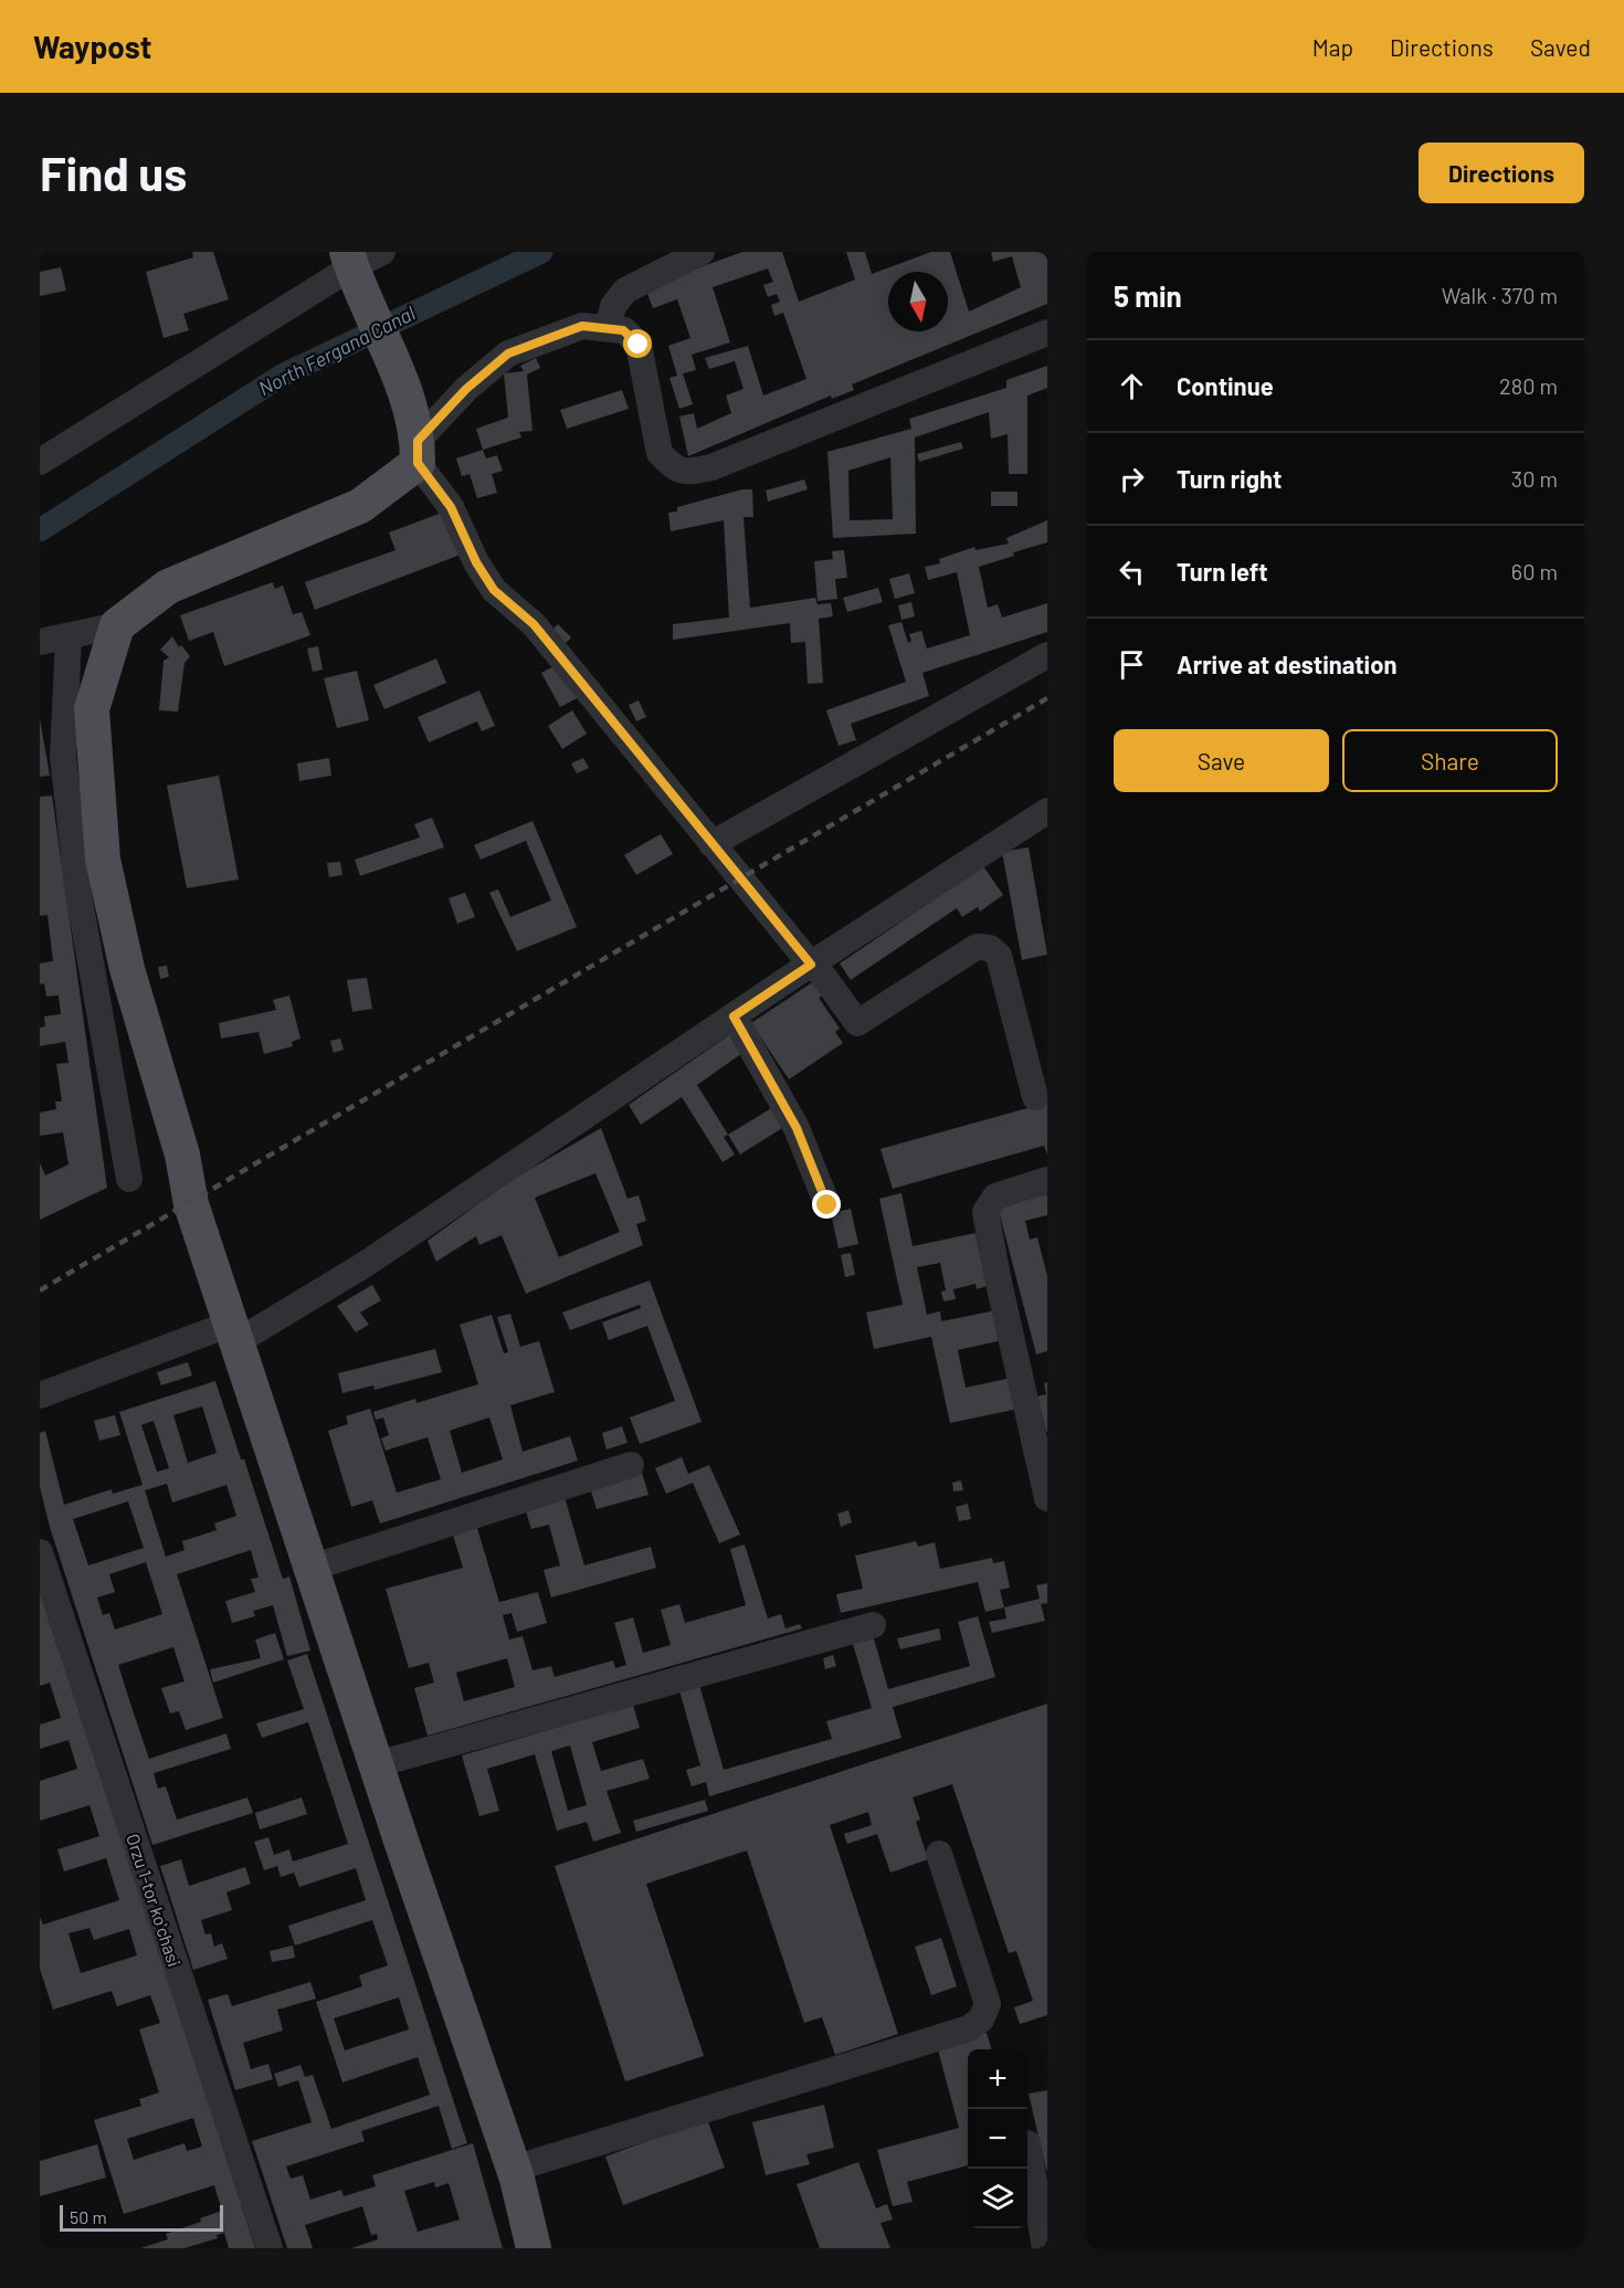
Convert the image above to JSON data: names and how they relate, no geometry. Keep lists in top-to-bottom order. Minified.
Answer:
{"streets":{"street":["Orzu 1-tor koʻchasi"]},"water":["North Fergana Canal"],"scale_bar":"50 m","north":"bottom","page":{"header":"Waypost","nav":["Map","Directions","Saved"],"buttons":["Directions",["Save","Share"]],"title":"Find us","heading":["5 min","Walk · 370 m"],"list":[["Continue","280 m"],["Turn right","30 m"],["Turn left","60 m"],"Arrive at destination"],"map_buttons":["+","−"],"scale":"50 m"}}
